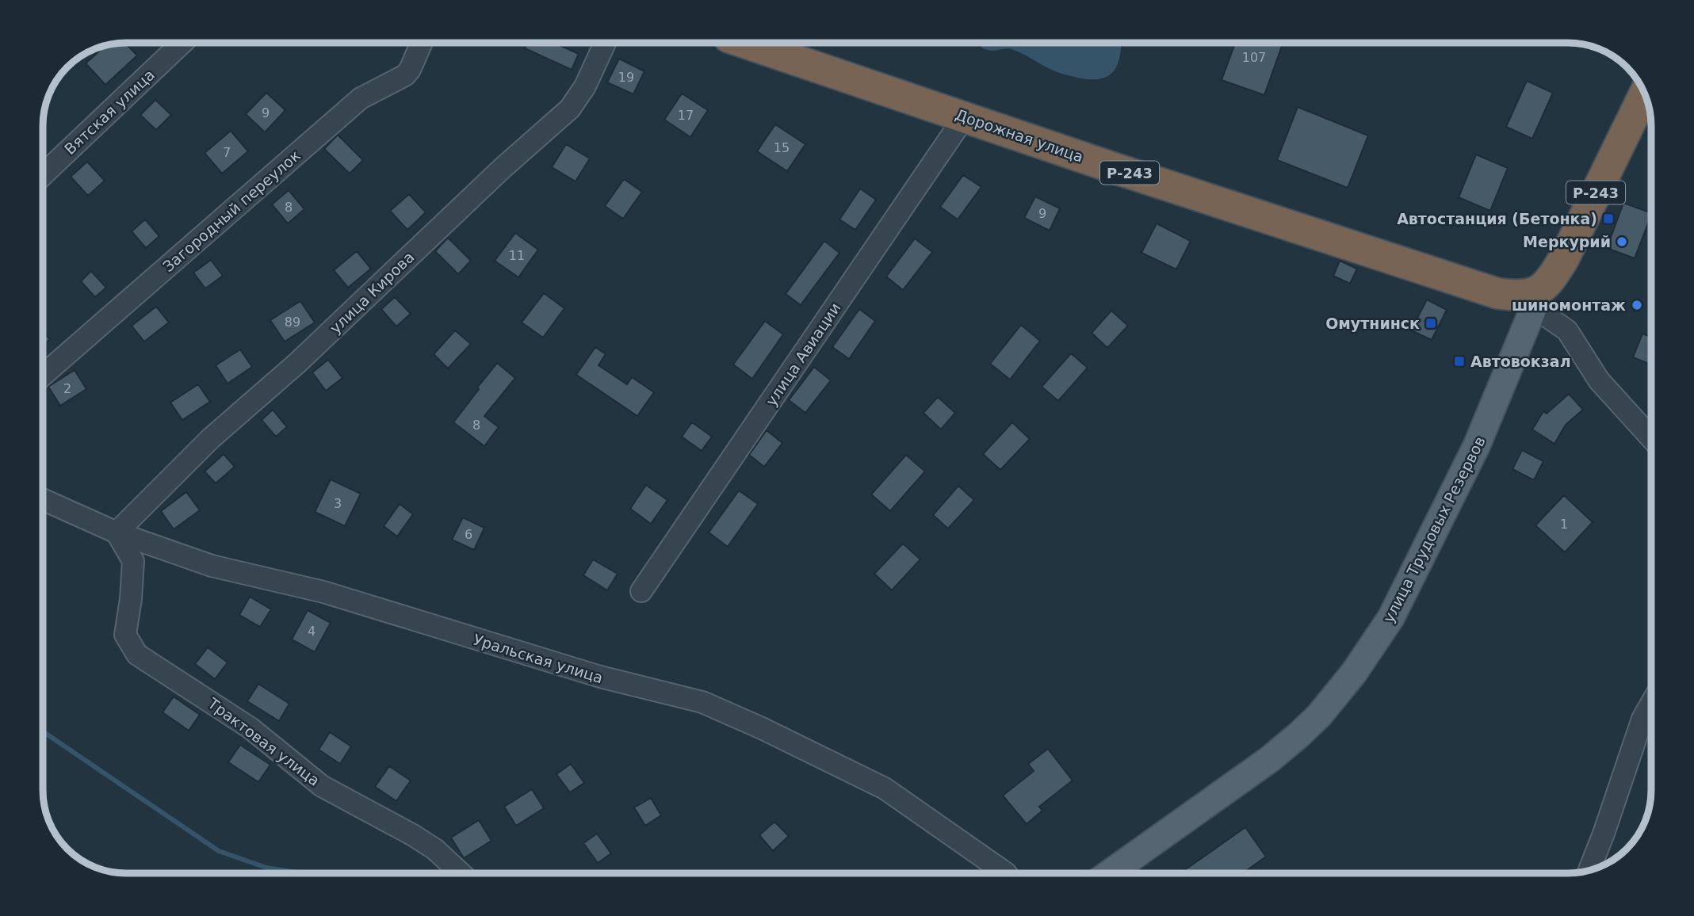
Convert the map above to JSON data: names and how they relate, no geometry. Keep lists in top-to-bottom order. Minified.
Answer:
{"streets":{"highway":["Дорожная улица","Р-243","улица Трудовых Резервов"],"street":["Вятская улица","Загородный переулок","улица Кирова","улица Авиации","Уральская улица","Трактовая улица"]},"crossings":[["Дорожная улица","улица Авиации"],["Дорожная улица","улица Трудовых Резервов"],["улица Кирова","Уральская улица"],["улица Кирова","Трактовая улица"],["Уральская улица","Трактовая улица"]],"places":{"transit":["Автостанция (Бетонка)","Омутнинск","Автовокзал"],"other":["Меркурий","шиномонтаж"]},"house_numbers":["107","19","9","17","15","7","8","9","11","89","2","8","3","1","6","4"]}
